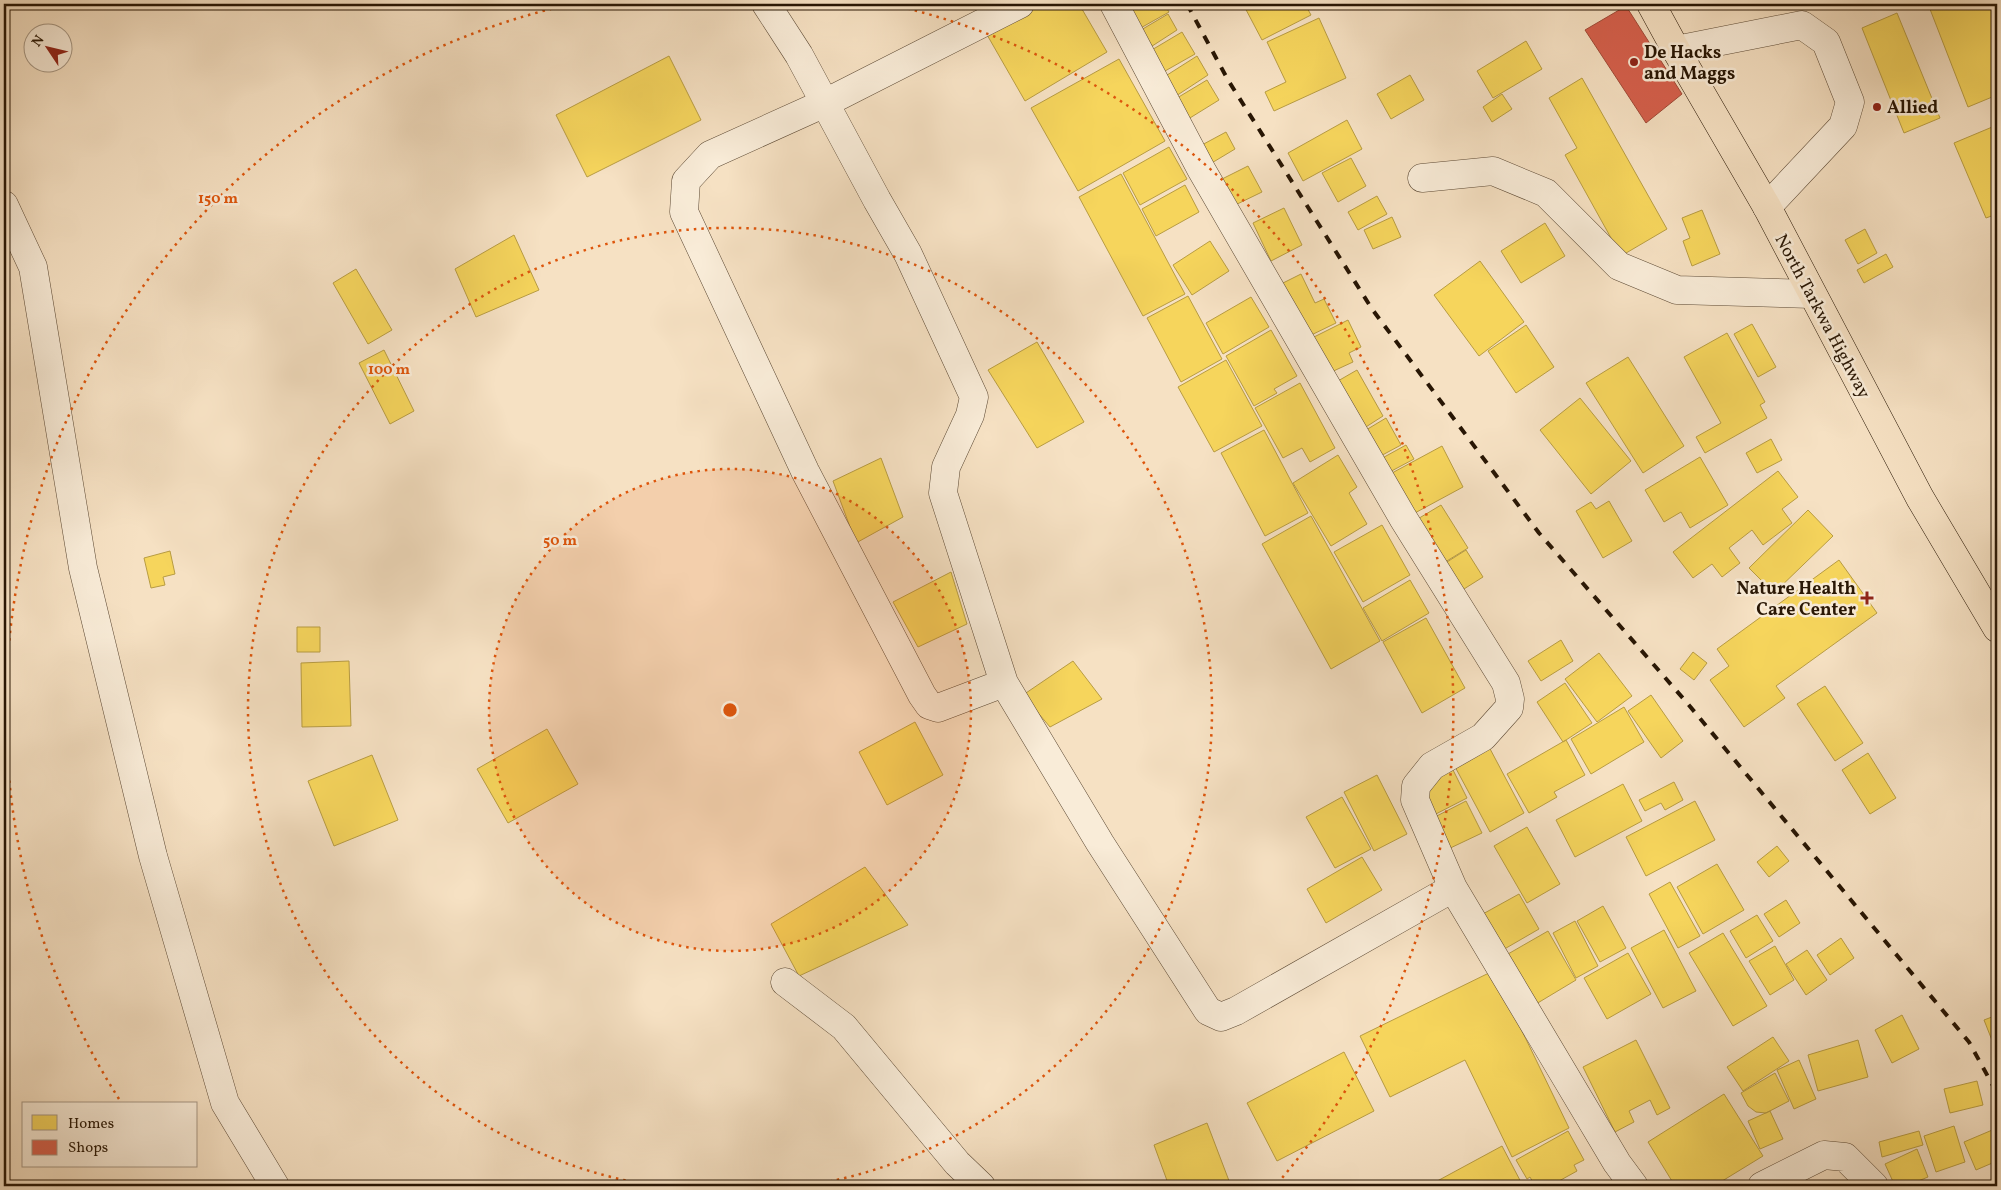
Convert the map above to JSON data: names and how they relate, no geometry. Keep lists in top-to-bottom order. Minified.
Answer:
{"streets":{"main road":["North Tarkwa Highway"]},"places":{"other":["De Hacks and Maggs","Allied"],"health":["Nature Health Care Center"]},"legend":["Homes","Shops"],"north":"top left","rings":["150 m","100 m","50 m"]}
